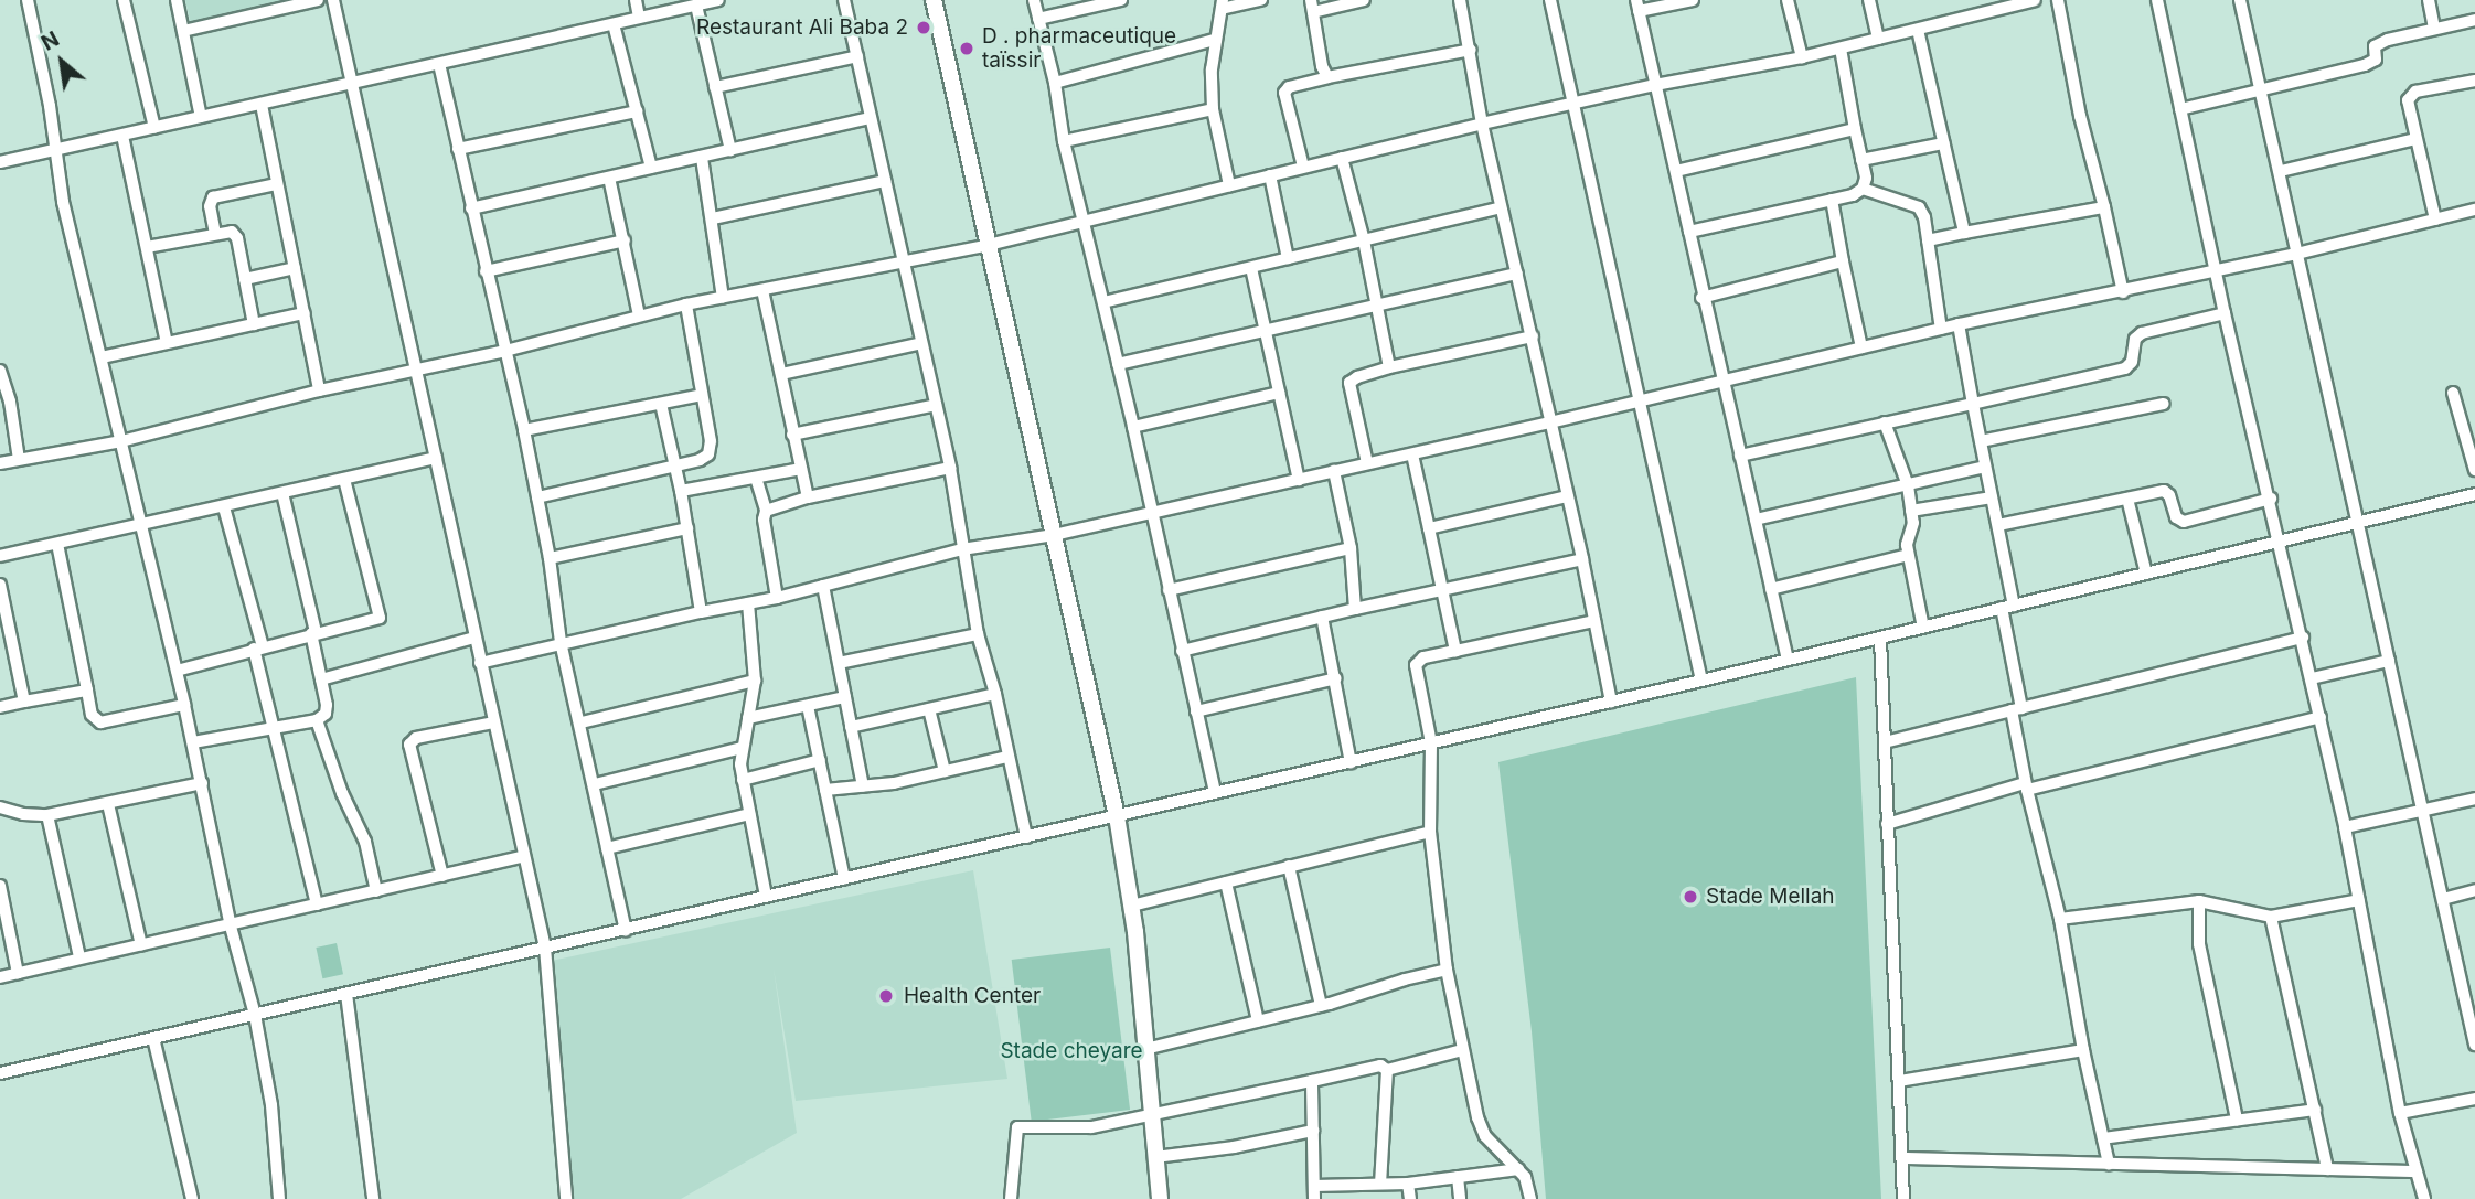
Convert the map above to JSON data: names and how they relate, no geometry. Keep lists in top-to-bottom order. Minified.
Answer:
{"parks":["Stade cheyare"],"places":["Restaurant Ali Baba 2","D . pharmaceutique taïssir","Stade Mellah","Health Center"],"north":"top left"}
